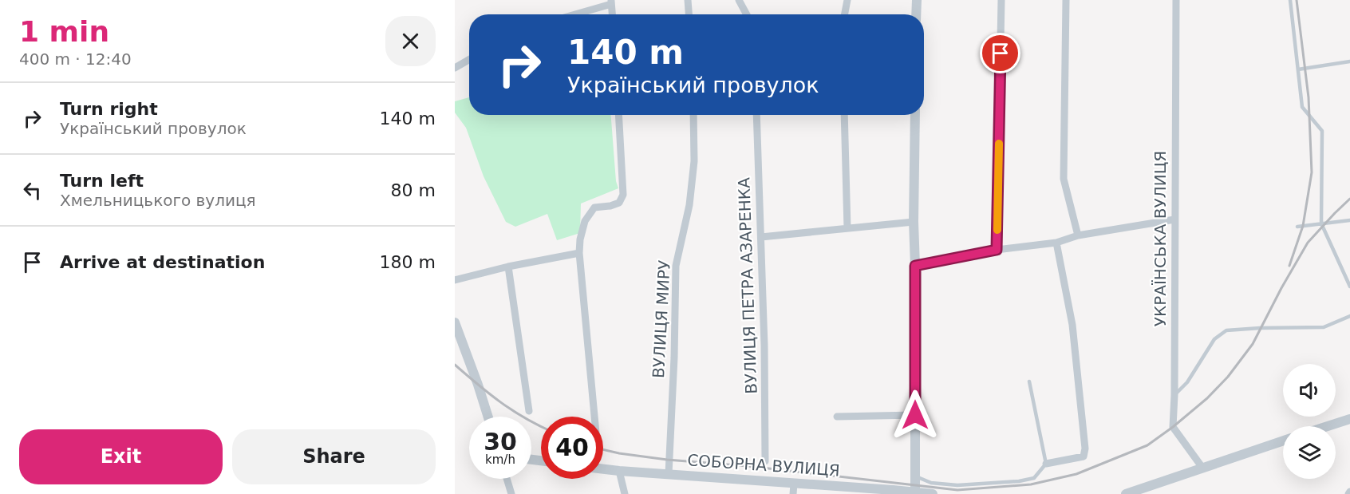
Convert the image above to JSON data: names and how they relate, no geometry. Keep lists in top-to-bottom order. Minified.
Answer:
{"streets":{"street":["УКРАЇНСЬКА ВУЛИЦЯ","ВУЛИЦЯ ПЕТРА АЗАРЕНКА","ВУЛИЦЯ МИРУ","СОБОРНА ВУЛИЦЯ"]},"crossings":[["ВУЛИЦЯ МИРУ","СОБОРНА ВУЛИЦЯ"]],"page":{"heading":["1 min","400 m · 12:40"],"turn":["140 m","Український провулок"],"list":[{"name":"Turn right","note":"Український провулок","value":"140 m"},{"name":"Turn left","note":"Хмельницького вулиця","value":"80 m"},{"name":"Arrive at destination","value":"180 m"}],"speed":"30 km/h","limit":"40","buttons":["Exit","Share"]}}
